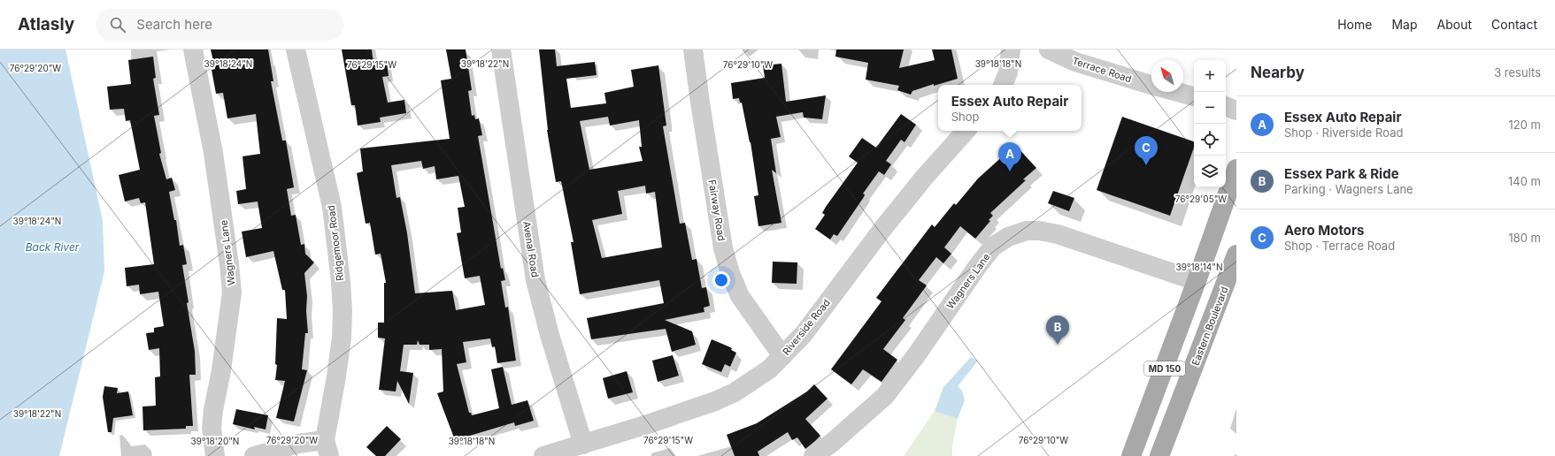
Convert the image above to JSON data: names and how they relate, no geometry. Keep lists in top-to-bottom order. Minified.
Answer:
{"streets":{"main road":["Eastern Boulevard","MD 150"],"street":["Terrace Road","Fairway Road","Ridgemoor Road","Avenal Road","Wagners Lane","Riverside Road"]},"crossings":[["Fairway Road","Riverside Road"],["Avenal Road","Riverside Road"],["Wagners Lane","MD 150"]],"water":["Back River"],"north":"top left","page":{"header":"Atlasly","search":"Search here","nav":["Home","Map","About","Contact"],"heading":["Nearby","3 results"],"map_buttons":["+","−"],"popup":["Essex Auto Repair","Shop"],"list":[{"mark":"A","name":"Essex Auto Repair","note":"Shop · Riverside Road","value":"120 m"},{"mark":"B","name":"Essex Park & Ride","note":"Parking · Wagners Lane","value":"140 m"},{"mark":"C","name":"Aero Motors","note":"Shop · Terrace Road","value":"180 m"}],"pins":["C","A","B"]},"coordinates":["39°18'24\"N","39°18'22\"N","39°18'18\"N","76°29'15\"W","76°29'10\"W","76°29'20\"W","76°29'05\"W","39°18'14\"N","39°18'20\"N"]}
